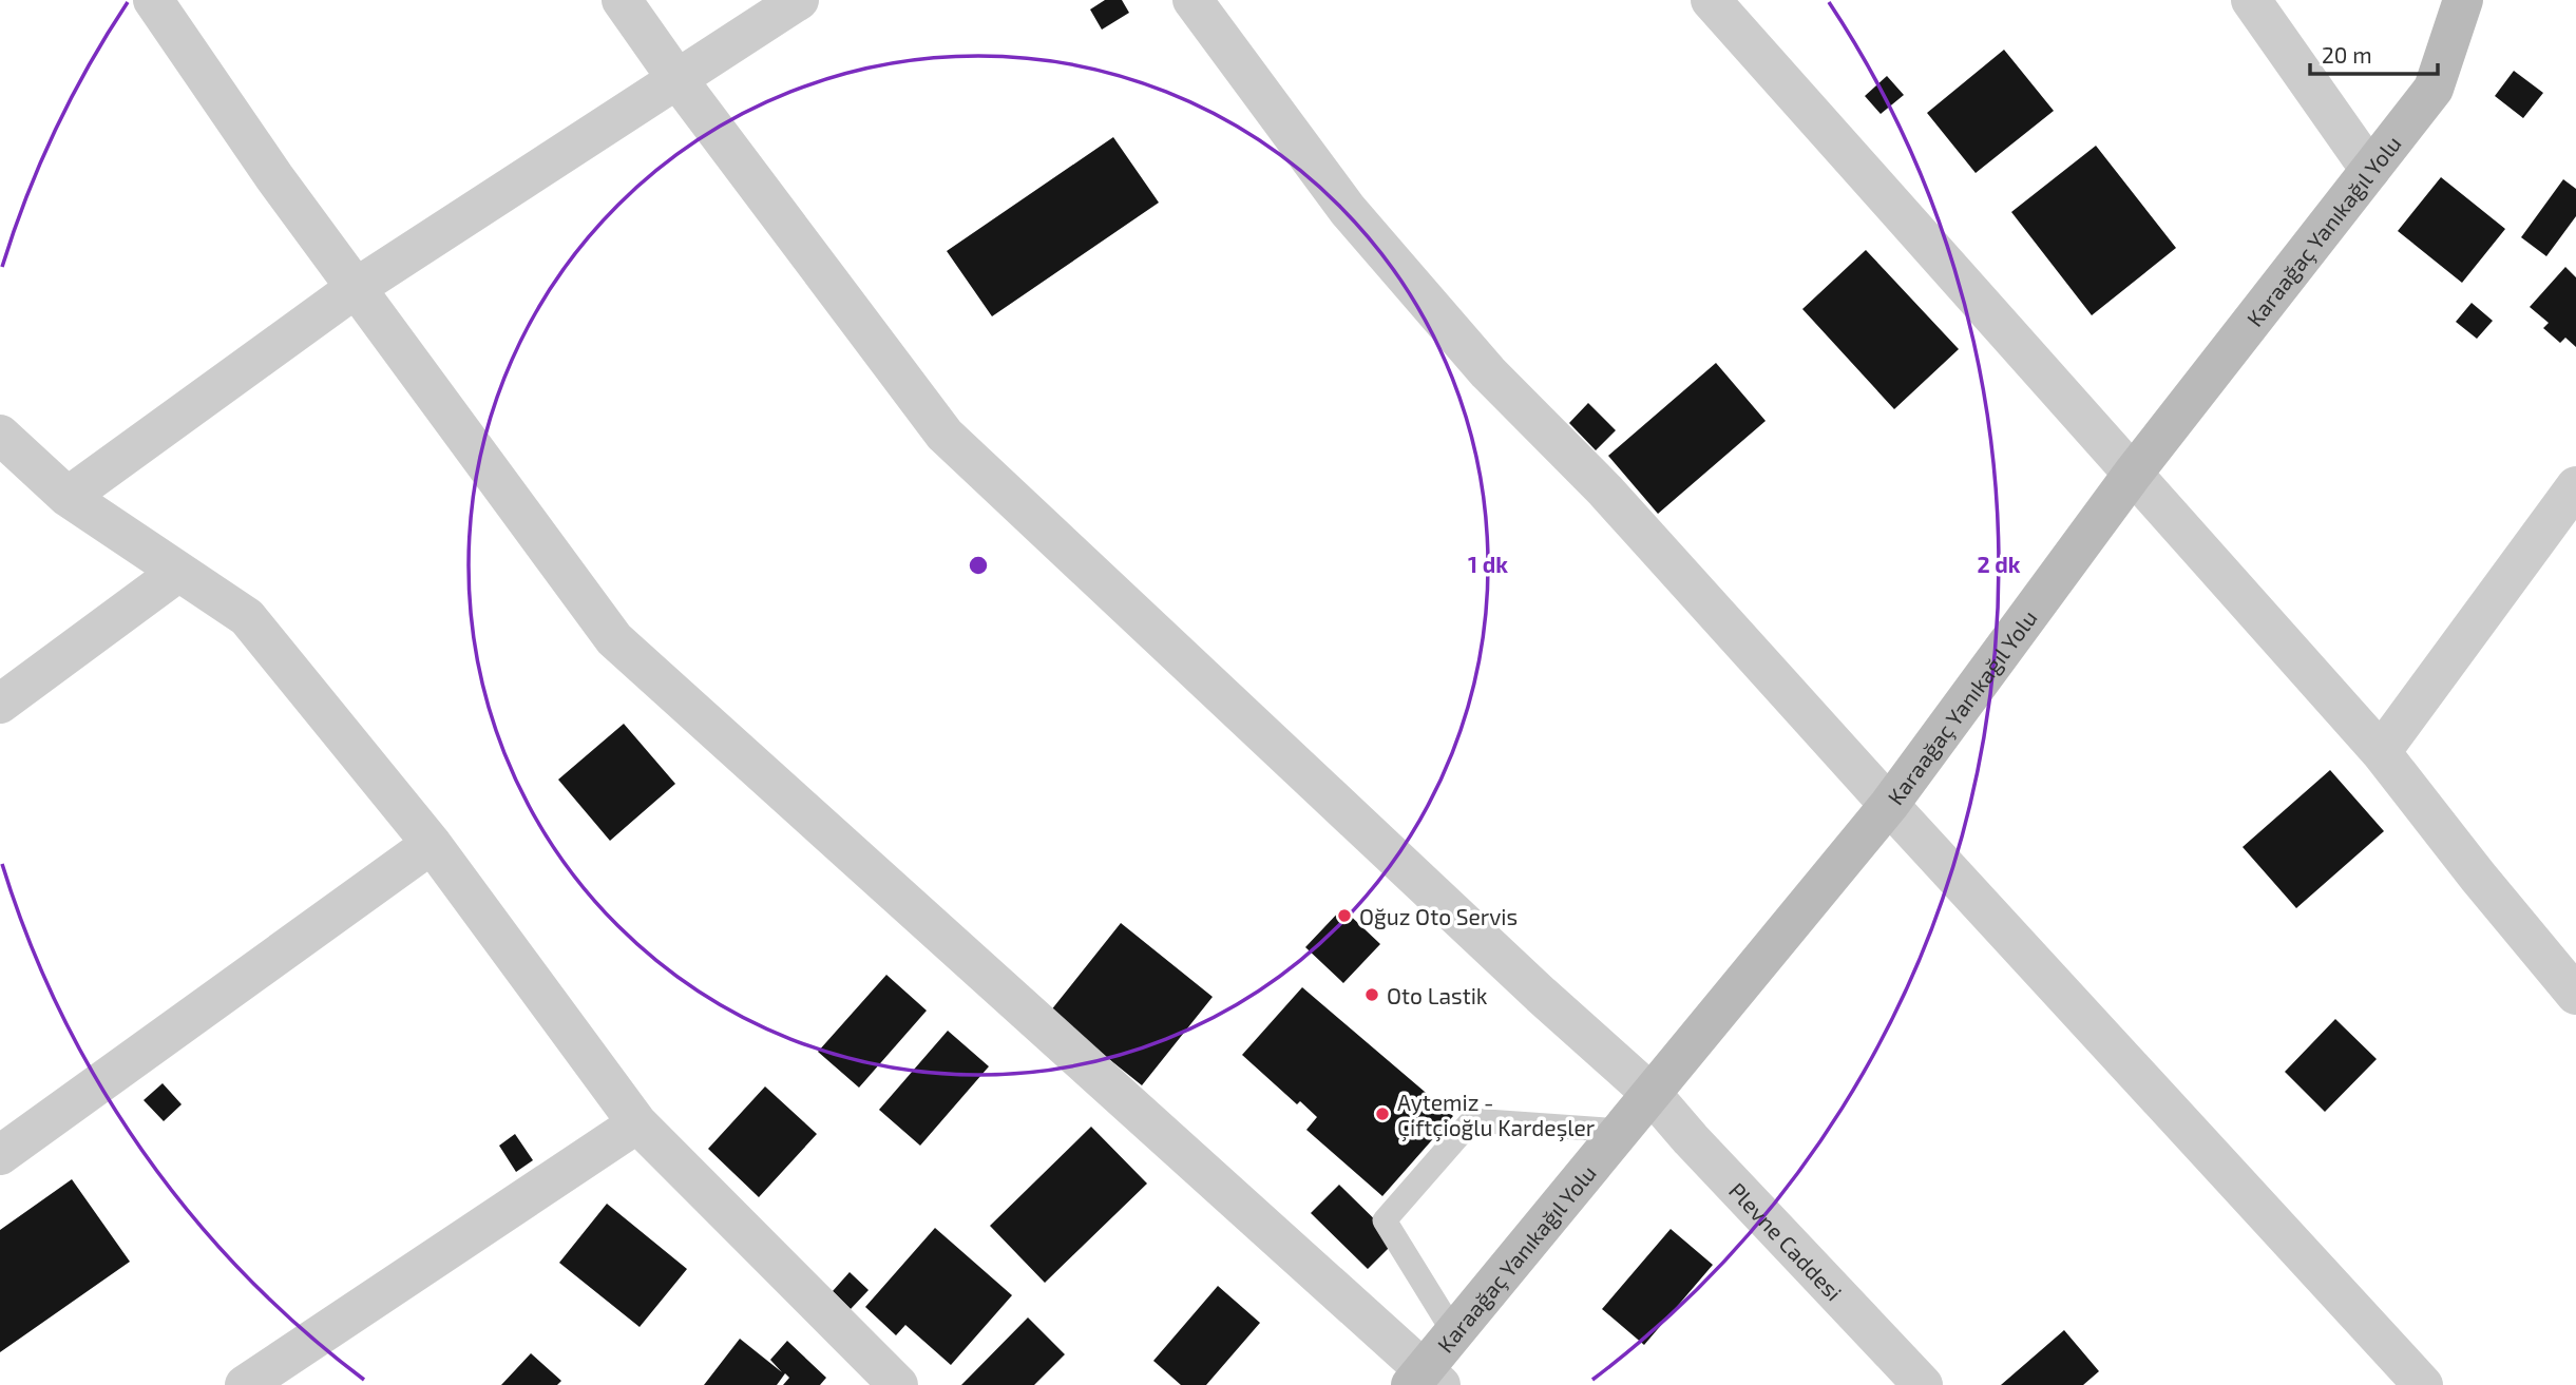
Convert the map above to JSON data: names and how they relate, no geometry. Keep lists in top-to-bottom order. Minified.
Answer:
{"streets":{"main road":["Karaağaç Yanıkağıl Yolu"],"street":["Plevne Caddesi"]},"crossings":[["Karaağaç Yanıkağıl Yolu","Plevne Caddesi"]],"places":["Oğuz Oto Servis","Oto Lastik","Aytemiz - Çiftçioğlu Kardeşler"],"scale_bar":"20 m","rings":["1 dk","2 dk"]}
